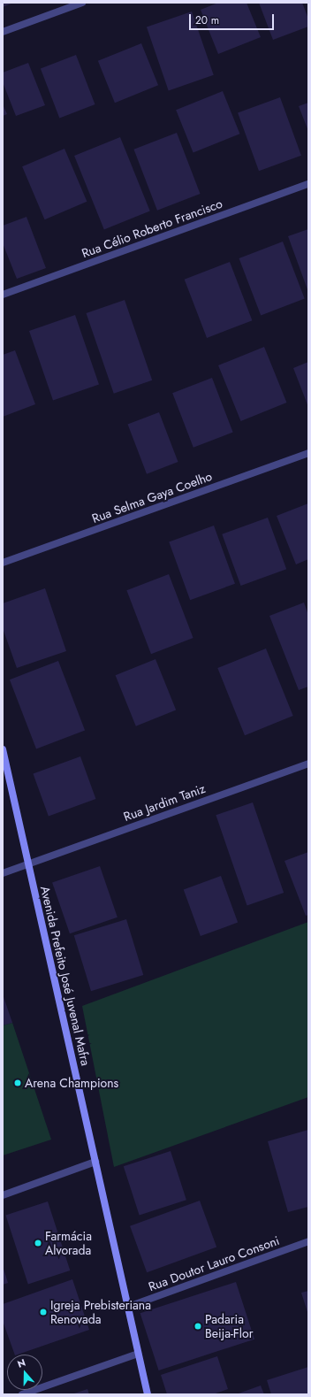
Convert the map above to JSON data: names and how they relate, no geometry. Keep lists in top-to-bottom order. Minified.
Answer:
{"streets":{"main road":["Avenida Prefeito José Juvenal Mafra"],"street":["Rua Célio Roberto Francisco","Rua Selma Gaya Coelho","Rua Jardim Taniz","Rua Doutor Lauro Consoni"]},"crossings":[["Rua Jardim Taniz","Avenida Prefeito José Juvenal Mafra"],["Avenida Prefeito José Juvenal Mafra","Rua Doutor Lauro Consoni"]],"places":["Arena Champions","Farmácia Alvorada","Igreja Prebisteriana Renovada","Padaria Beija-Flor"],"scale_bar":"20 m","north":"top"}
